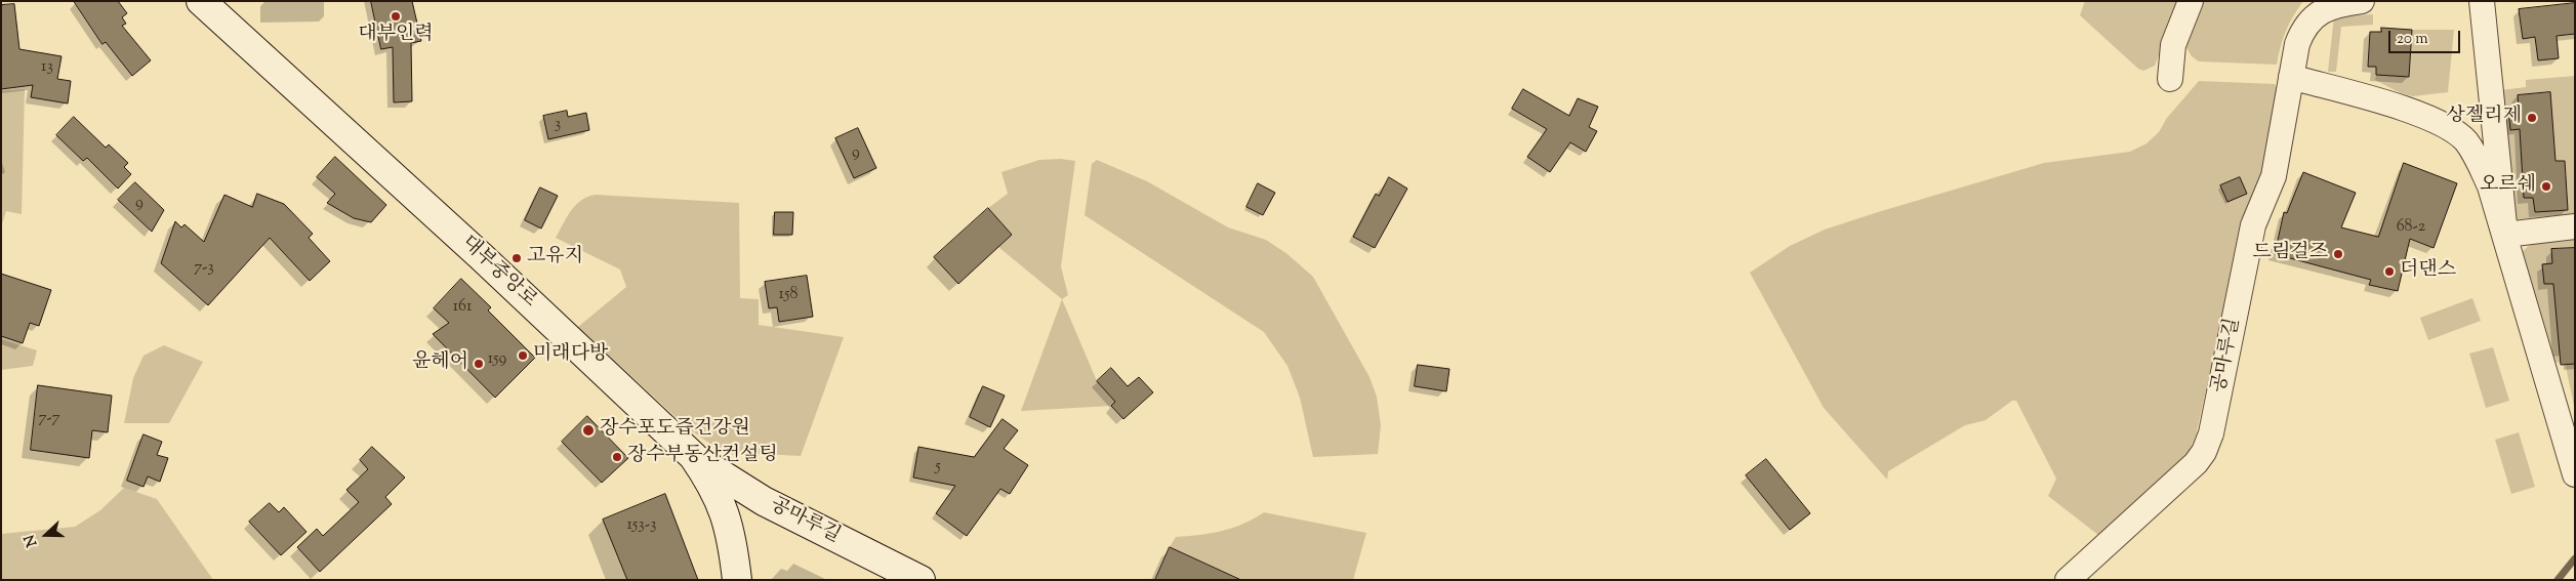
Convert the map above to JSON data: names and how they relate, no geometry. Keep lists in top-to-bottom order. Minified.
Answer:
{"streets":{"street":["대부중앙로","공마루길"]},"crossings":[["대부중앙로","공마루길"]],"places":["대부인력","상젤리제","오르쉐","드림걸즈","고유지","더댄스","미래다방","윤헤어","장수포도즙건강원","장수부동산컨설팅"],"house_numbers":["13","3","9","9","68-2","7-3","158","161","159","7-7","5","153-3"],"scale_bar":"20 m","north":"left"}
